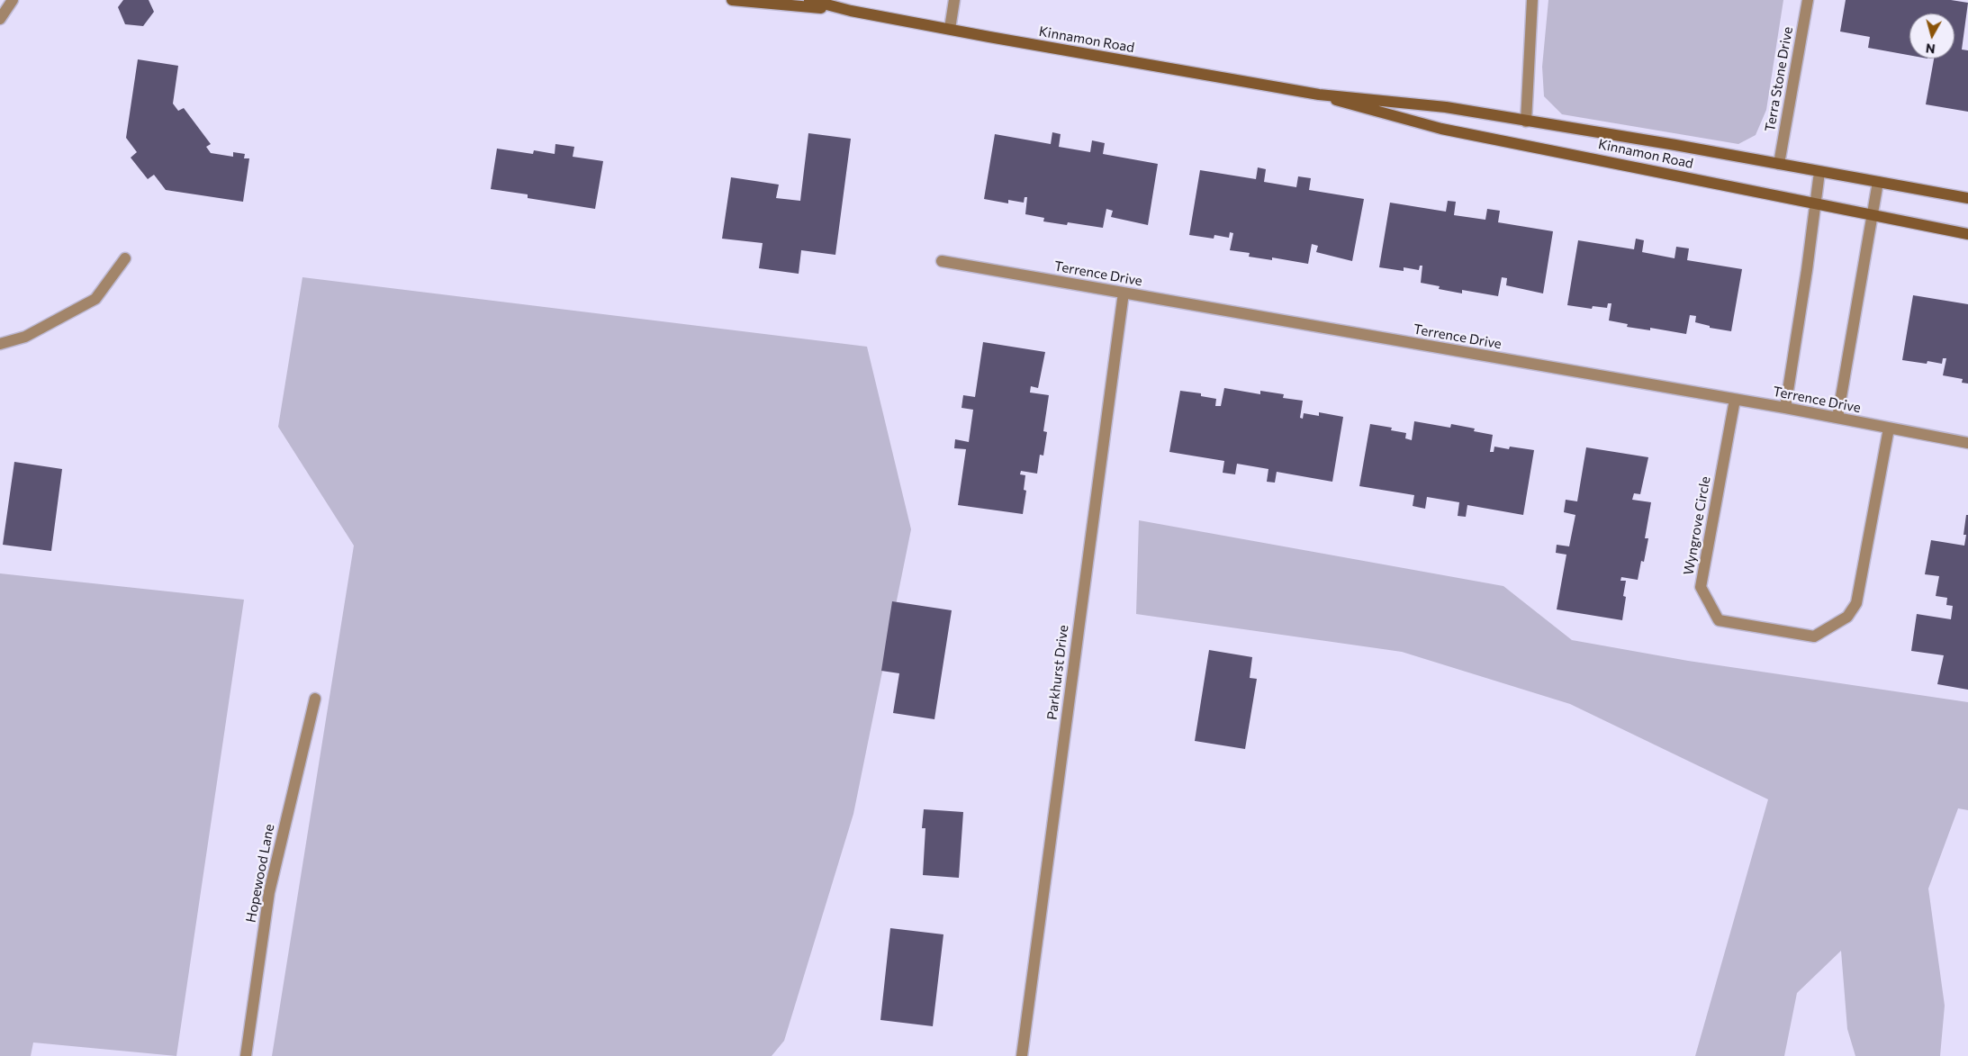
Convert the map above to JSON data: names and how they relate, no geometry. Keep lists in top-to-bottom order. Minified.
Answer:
{"streets":{"main road":["Kinnamon Road"],"street":["Terra Stone Drive","Terrence Drive","Wyngrove Circle","Parkhurst Drive","Hopewood Lane"]},"crossings":[["Kinnamon Road","Terra Stone Drive"],["Terrence Drive","Wyngrove Circle"],["Terrence Drive","Parkhurst Drive"]],"north":"bottom"}
